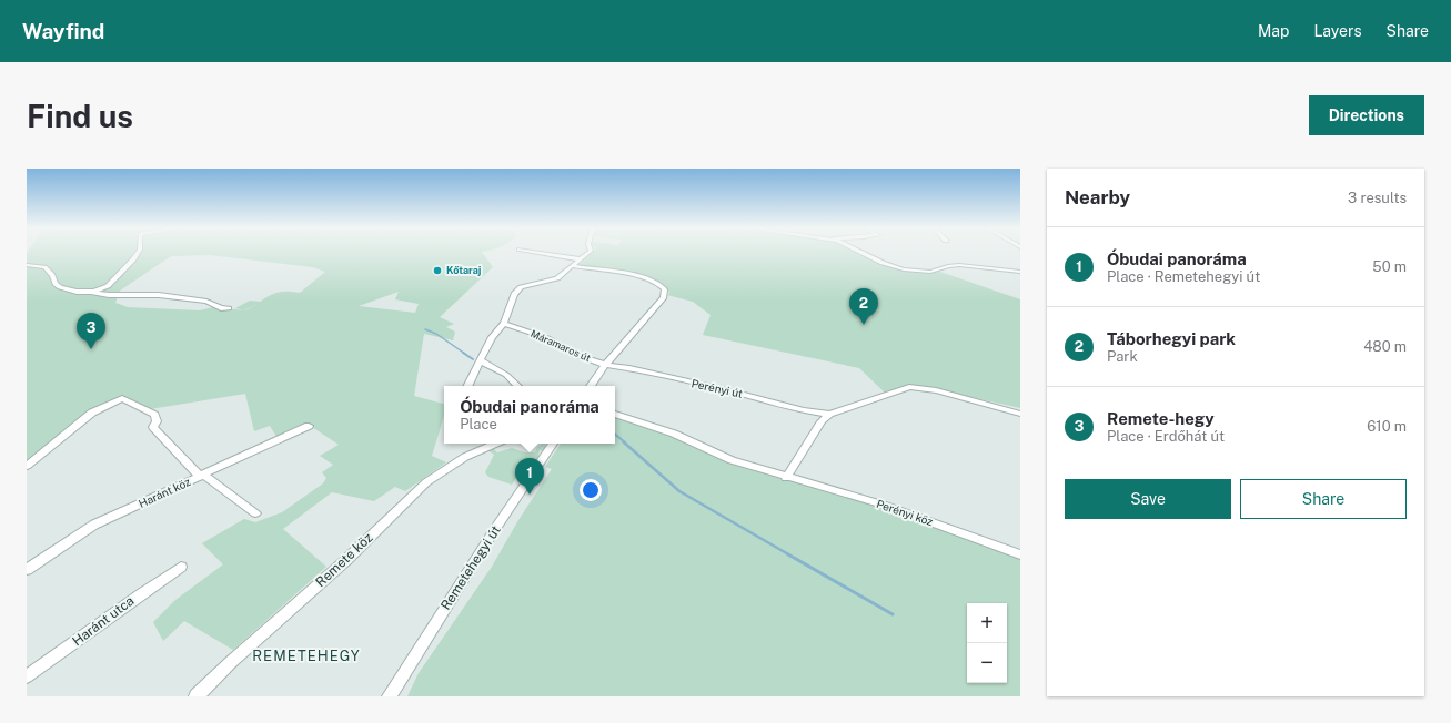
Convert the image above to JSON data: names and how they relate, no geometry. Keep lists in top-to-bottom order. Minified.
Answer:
{"streets":{"street":["Máramaros út","Perényi út","Haránt köz","Perényi köz","Remete köz","Remetehegyi út","Haránt utca"]},"crossings":[["Máramaros út","Perényi út"]],"districts":["REMETEHEGY"],"places":["Kőtaraj"],"page":{"header":"Wayfind","nav":["Map","Layers","Share"],"buttons":["Directions",["Save","Share"]],"title":"Find us","heading":["Nearby","3 results"],"list":[{"mark":"1","name":"Óbudai panoráma","note":"Place · Remetehegyi út","value":"50 m"},{"mark":"2","name":"Táborhegyi park","note":"Park","value":"480 m"},{"mark":"3","name":"Remete-hegy","note":"Place · Erdőhát út","value":"610 m"}],"pins":["2","3","1"],"popup":["Óbudai panoráma","Place"],"map_buttons":["+","−"]}}
